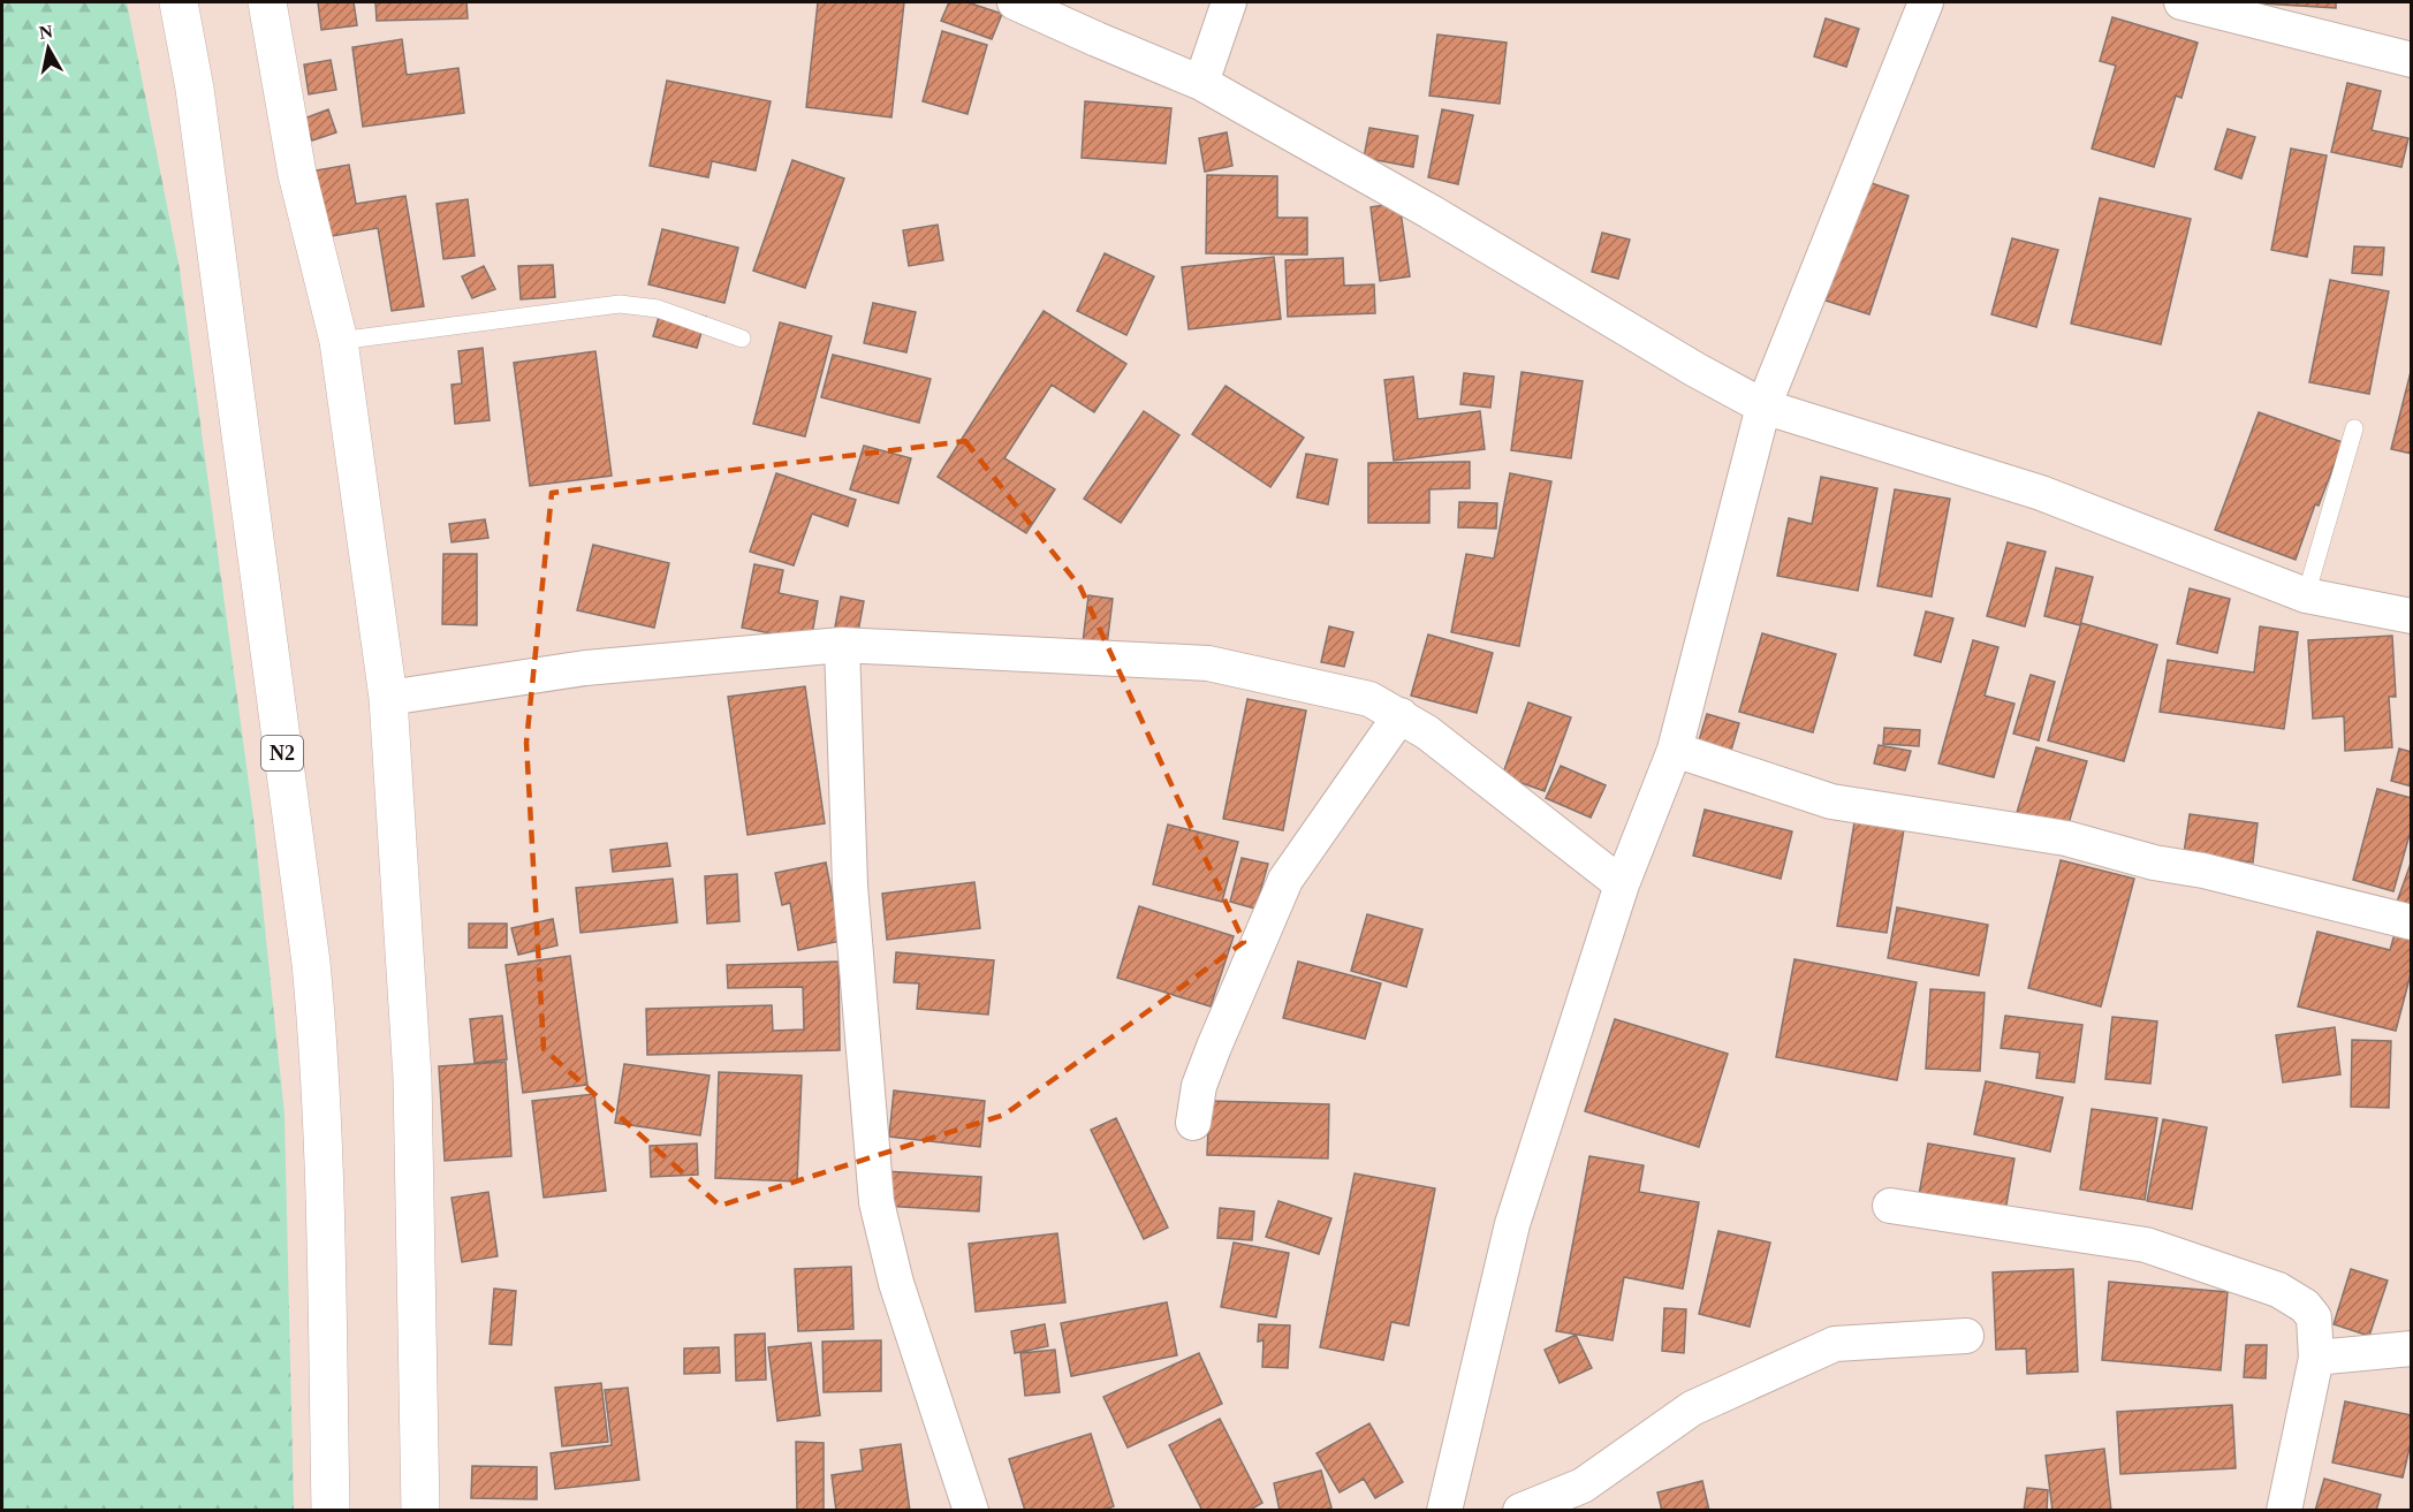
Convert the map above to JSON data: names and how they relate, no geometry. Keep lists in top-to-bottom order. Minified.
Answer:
{"streets":{"main road":["N2"]},"north":"top"}
